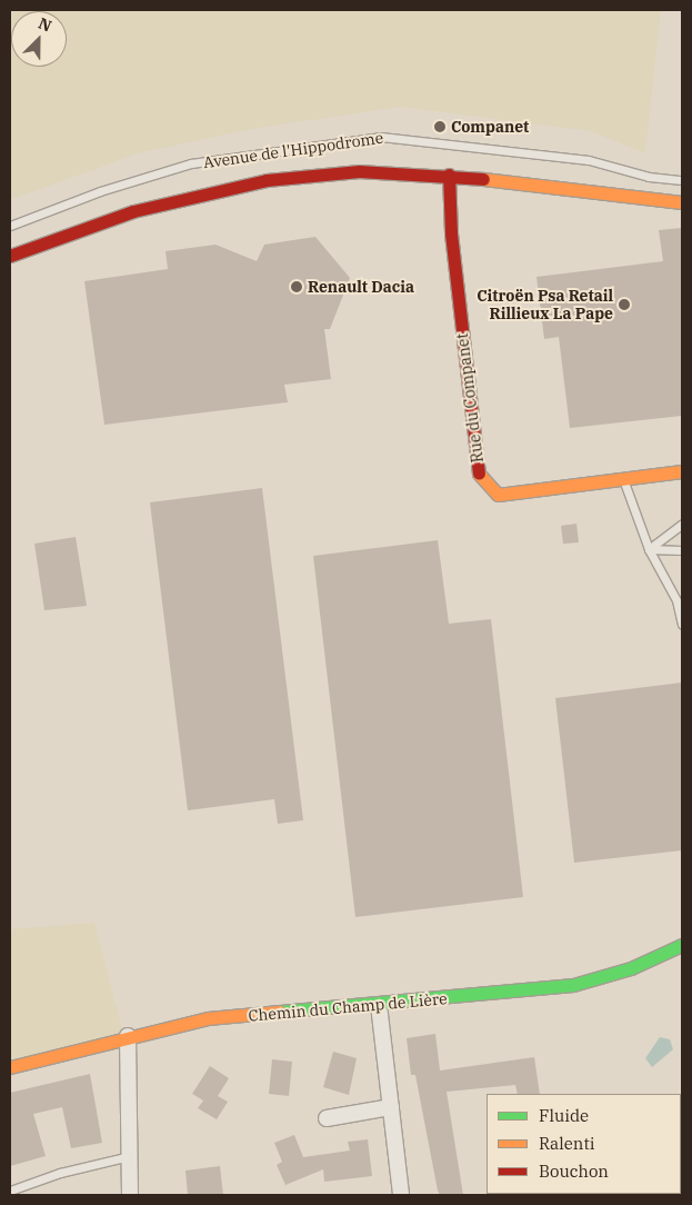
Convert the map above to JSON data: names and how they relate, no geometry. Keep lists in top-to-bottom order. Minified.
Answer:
{"streets":{"street":["Avenue de l'Hippodrome","Rue du Companet","Chemin du Champ de Lière"]},"crossings":[["Avenue de l'Hippodrome","Rue du Companet"]],"places":["Companet","Renault Dacia","Citroën Psa Retail Rillieux La Pape"],"legend":["Fluide","Ralenti","Bouchon"],"north":"top right"}
